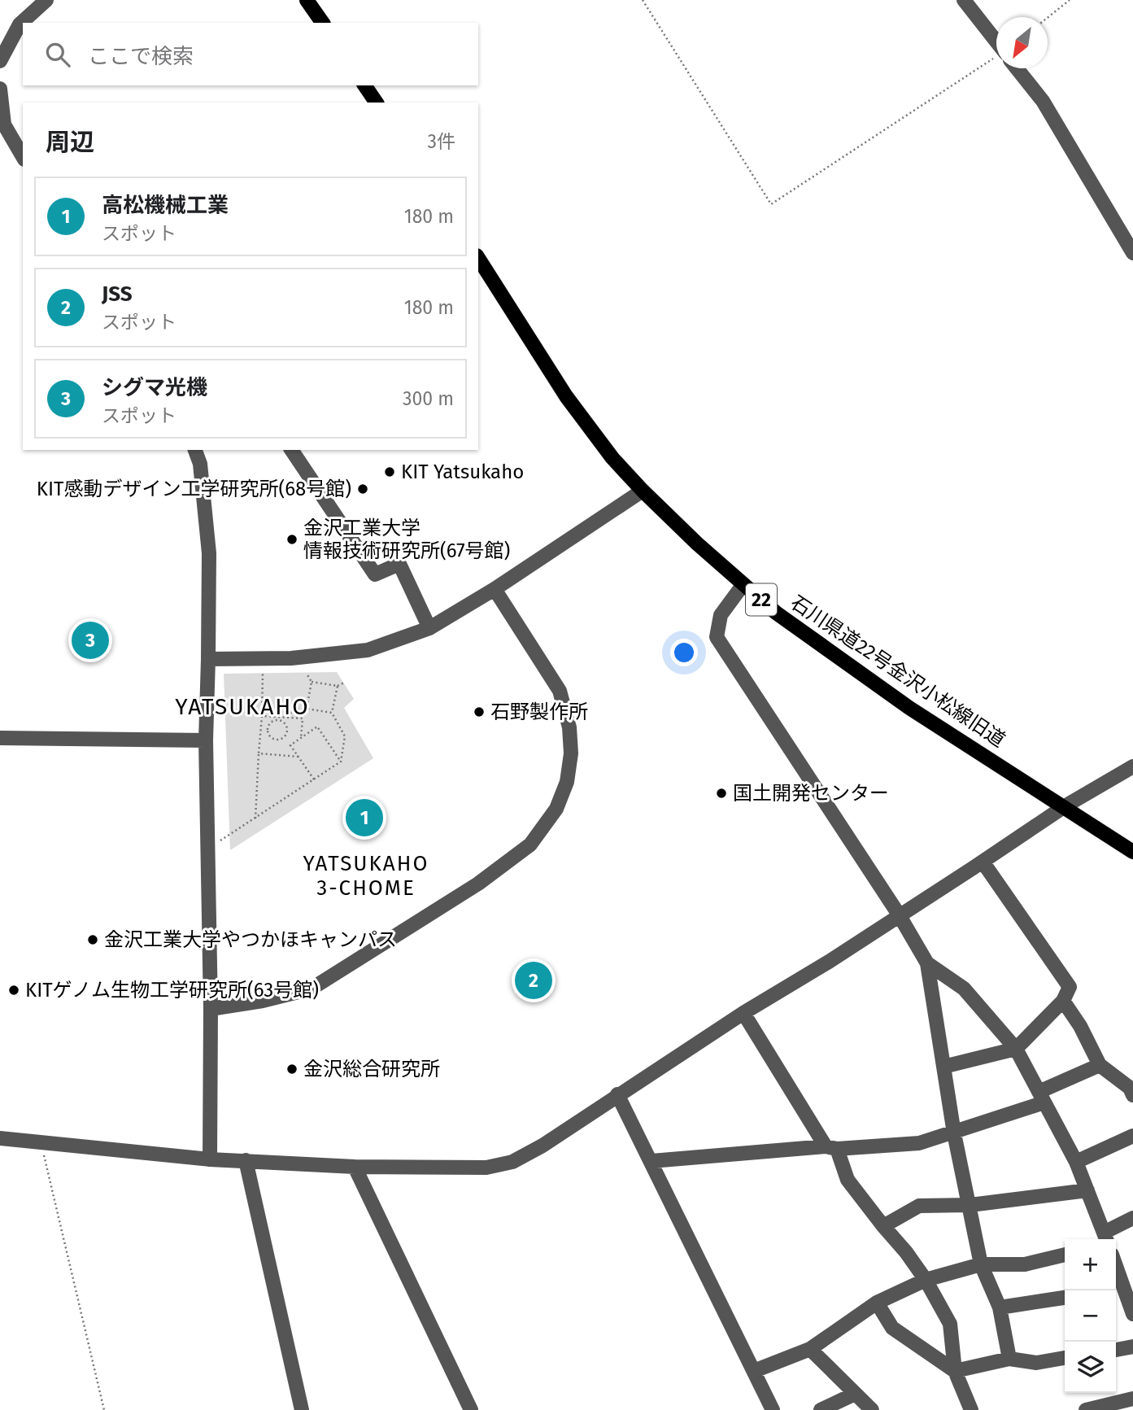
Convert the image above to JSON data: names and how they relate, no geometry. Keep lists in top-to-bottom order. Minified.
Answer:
{"streets":{"main road":["22","石川県道22号金沢小松線旧道"]},"districts":["YATSUKAHO","YATSUKAHO 3-CHOME"],"places":["KIT Yatsukaho","KIT感動デザイン工学研究所(68号館)","金沢工業大学 情報技術研究所(67号館)","石野製作所","国土開発センター","金沢工業大学やつかほキャンパス","KITゲノム生物工学研究所(63号館)","金沢総合研究所"],"north":"bottom left","page":{"search":"ここで検索","heading":["周辺","3件"],"list":[{"mark":"1","name":"高松機械工業","note":"スポット","value":"180 m"},{"mark":"2","name":"JSS","note":"スポット","value":"180 m"},{"mark":"3","name":"シグマ光機","note":"スポット","value":"300 m"}],"pins":["3","1","2"],"map_buttons":["+","−"]}}
